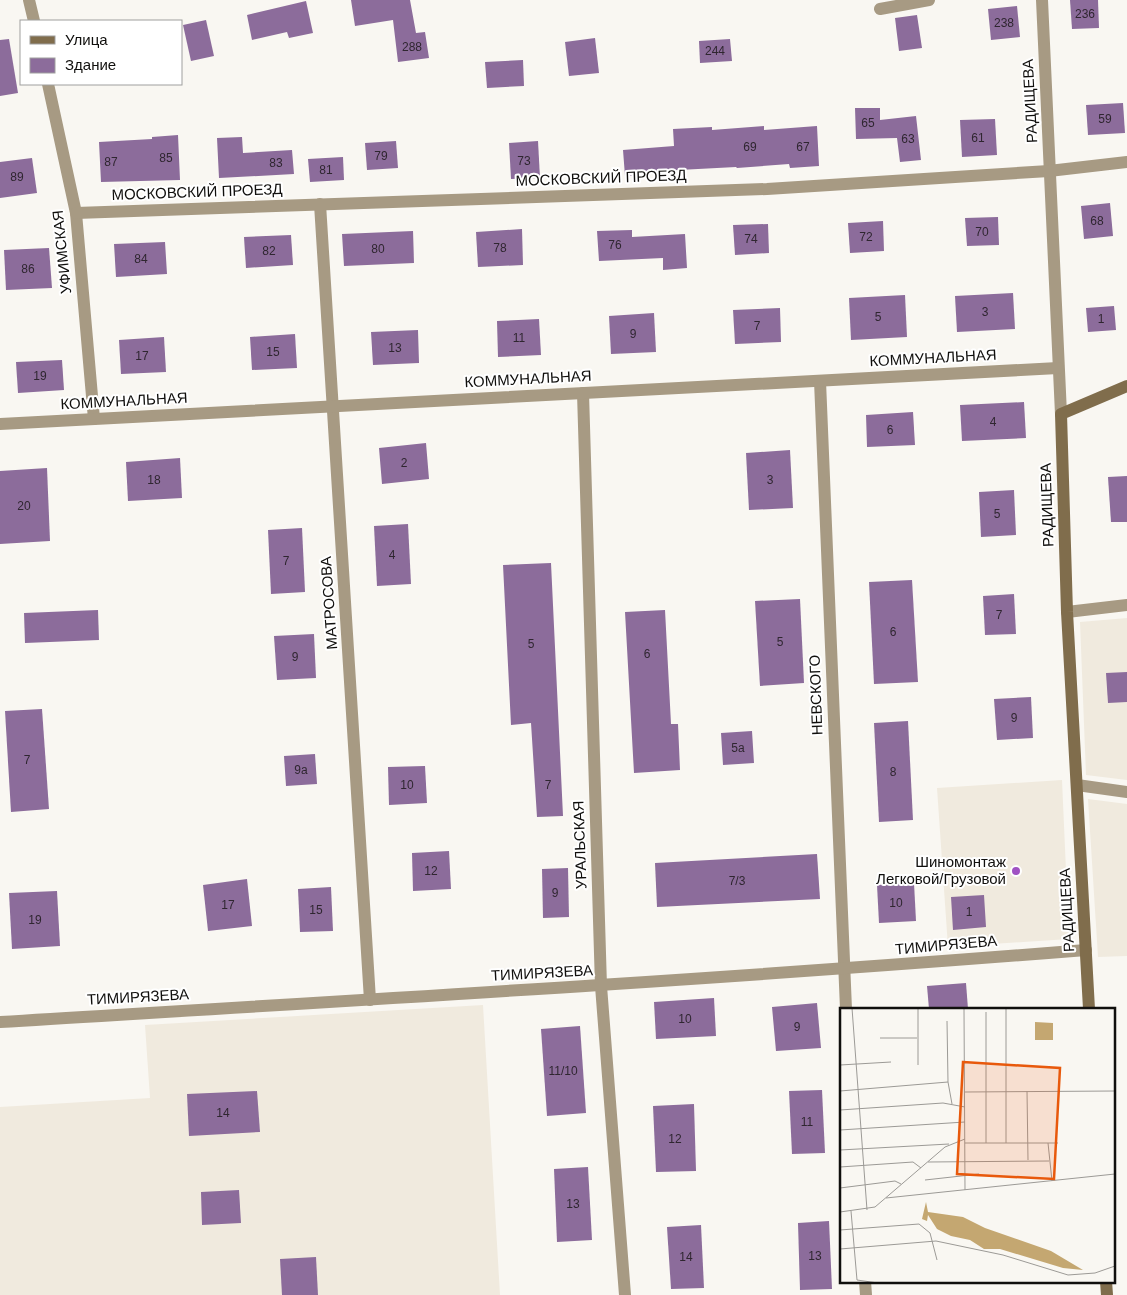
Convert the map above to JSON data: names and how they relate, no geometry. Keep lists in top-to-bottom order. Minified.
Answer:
{"streets":{"street":["РАДИЩЕВА","МОСКОВСКИЙ ПРОЕЗД","УФИМСКАЯ","КОММУНАЛЬНАЯ","МАТРОСОВА","НЕВСКОГО","УРАЛЬСКАЯ","ТИМИРЯЗЕВА"]},"crossings":[["РАДИЩЕВА","МОСКОВСКИЙ ПРОЕЗД"],["РАДИЩЕВА","КОММУНАЛЬНАЯ"],["РАДИЩЕВА","ТИМИРЯЗЕВА"],["МОСКОВСКИЙ ПРОЕЗД","УФИМСКАЯ"],["МОСКОВСКИЙ ПРОЕЗД","МАТРОСОВА"],["УФИМСКАЯ","КОММУНАЛЬНАЯ"],["КОММУНАЛЬНАЯ","МАТРОСОВА"],["КОММУНАЛЬНАЯ","НЕВСКОГО"],["КОММУНАЛЬНАЯ","УРАЛЬСКАЯ"],["МАТРОСОВА","ТИМИРЯЗЕВА"],["НЕВСКОГО","ТИМИРЯЗЕВА"],["УРАЛЬСКАЯ","ТИМИРЯЗЕВА"]],"places":["Шиномонтаж Легковой/Грузовой"],"house_numbers":["236","238","288","244","59","65","61","63","69","67","79","85","73","87","83","81","89","68","70","72","74","76","78","80","82","84","86","3","5","1","7","9","11","13","15","17","19","4","6","2","18","3","20","5","4","7","7","6","5","5","6","9","9","5а","7","9а","8","10","7","12","7/3","9","10","17","15","1","19","10","9","11/10","14","11","12","13","13","14"],"legend":["Улица","Здание"]}
